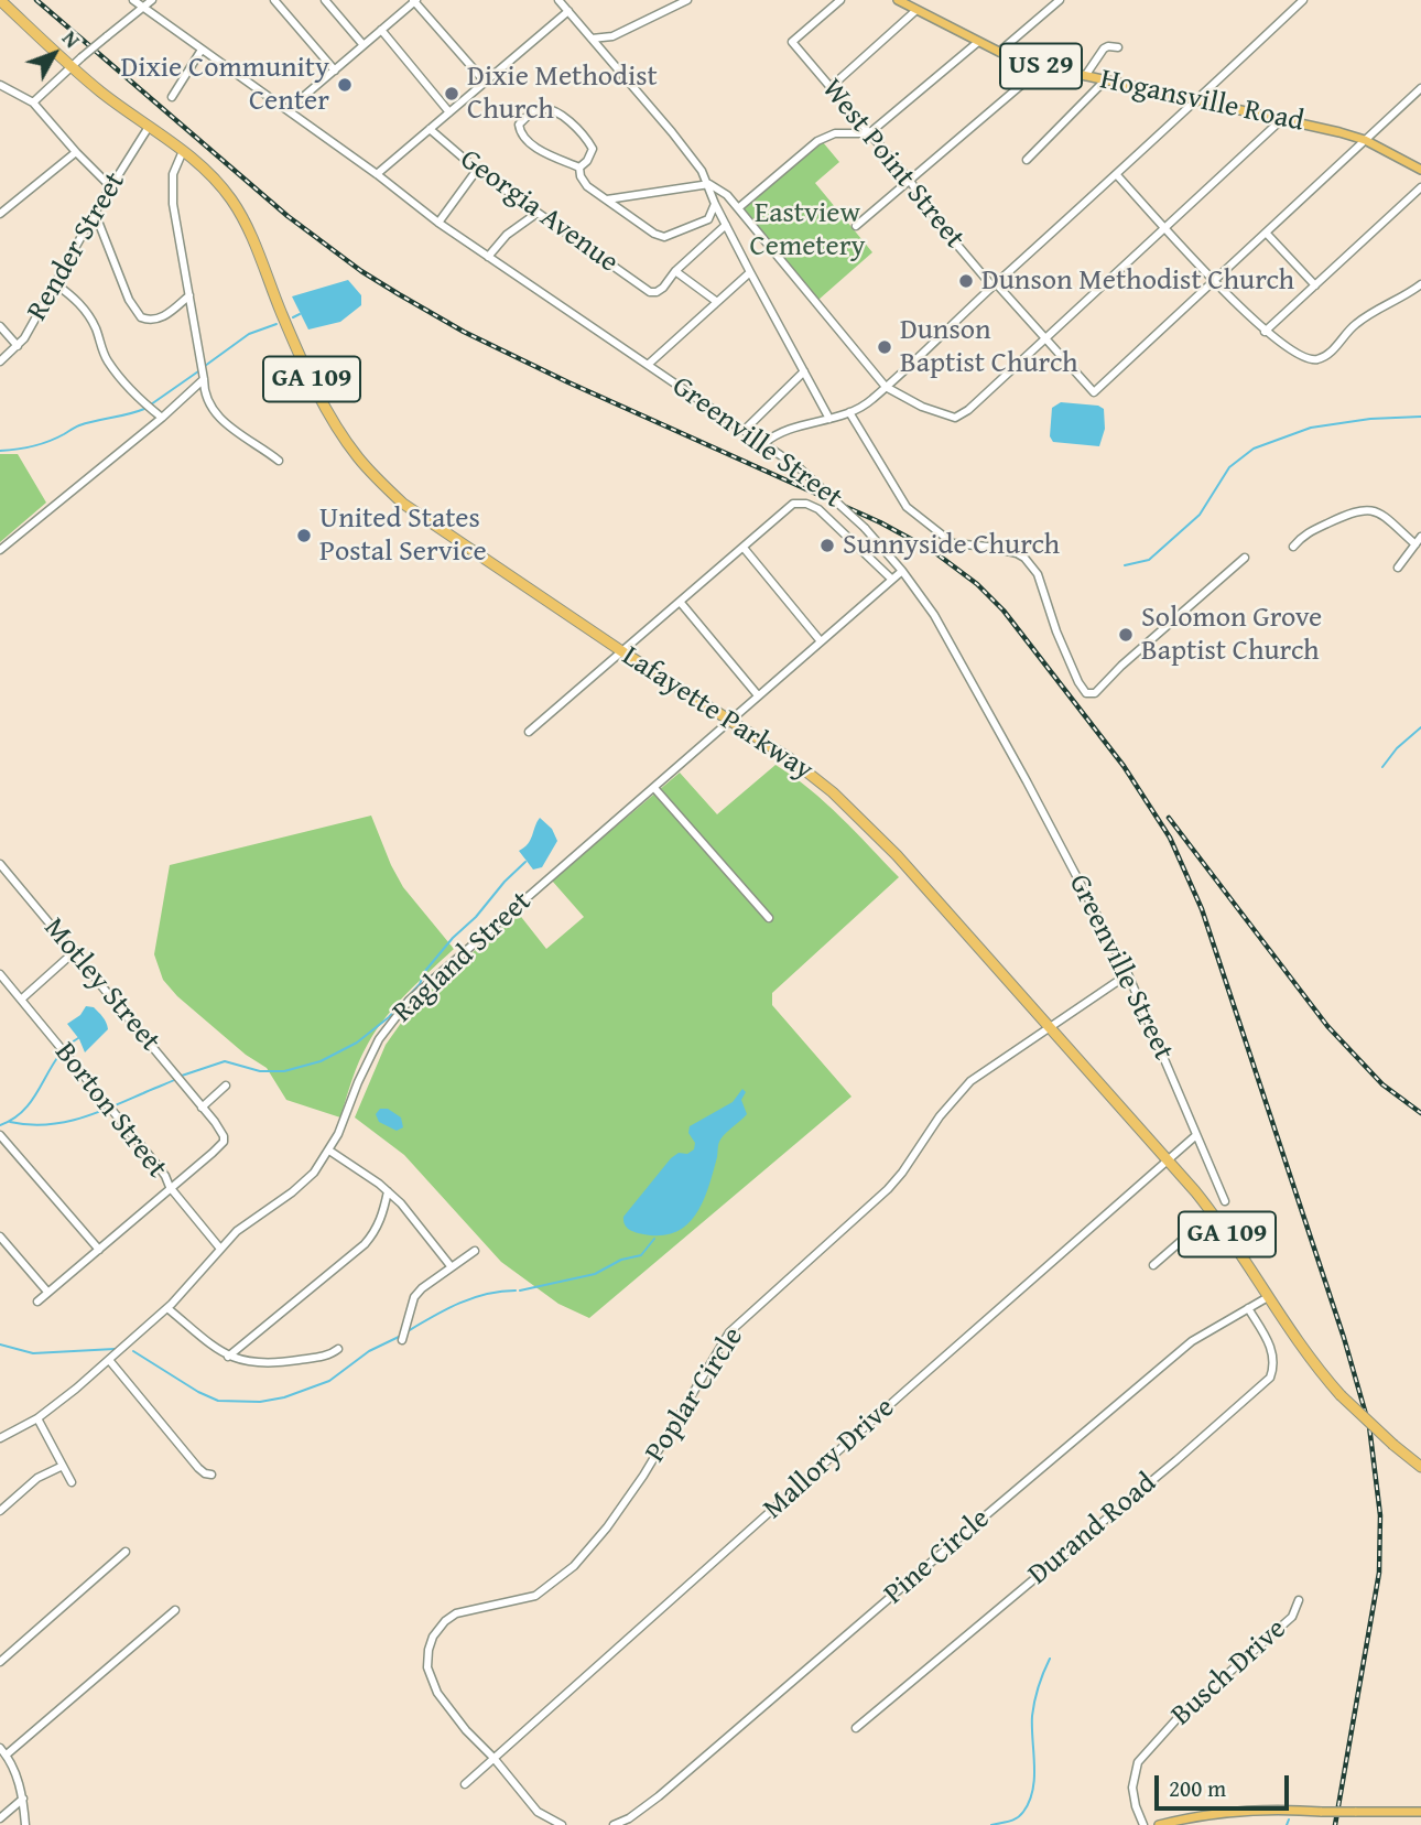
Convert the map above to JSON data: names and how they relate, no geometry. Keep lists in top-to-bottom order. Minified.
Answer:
{"streets":{"highway":["GA 109","Lafayette Parkway"],"main road":["US 29","Hogansville Road"],"street":["West Point Street","Georgia Avenue","Render Street","Greenville Street","Ragland Street","Motley Street","Borton Street","Poplar Circle","Mallory Drive","Durand Road","Pine Circle","Busch Drive"]},"crossings":[["Render Street","Lafayette Parkway"],["Greenville Street","Ragland Street"],["Greenville Street","Poplar Circle"],["Greenville Street","Mallory Drive"],["Lafayette Parkway","Ragland Street"],["Lafayette Parkway","Poplar Circle"],["Lafayette Parkway","Mallory Drive"],["Lafayette Parkway","Pine Circle"],["Ragland Street","Borton Street"],["Motley Street","Borton Street"],["Poplar Circle","Mallory Drive"],["Durand Road","Pine Circle"]],"parks":["Eastview Cemetery"],"places":["Dixie Community Center","Dixie Methodist Church","Dunson Methodist Church","Dunson Baptist Church","United States Postal Service","Sunnyside Church","Solomon Grove Baptist Church"],"scale_bar":"200 m","north":"top right"}
